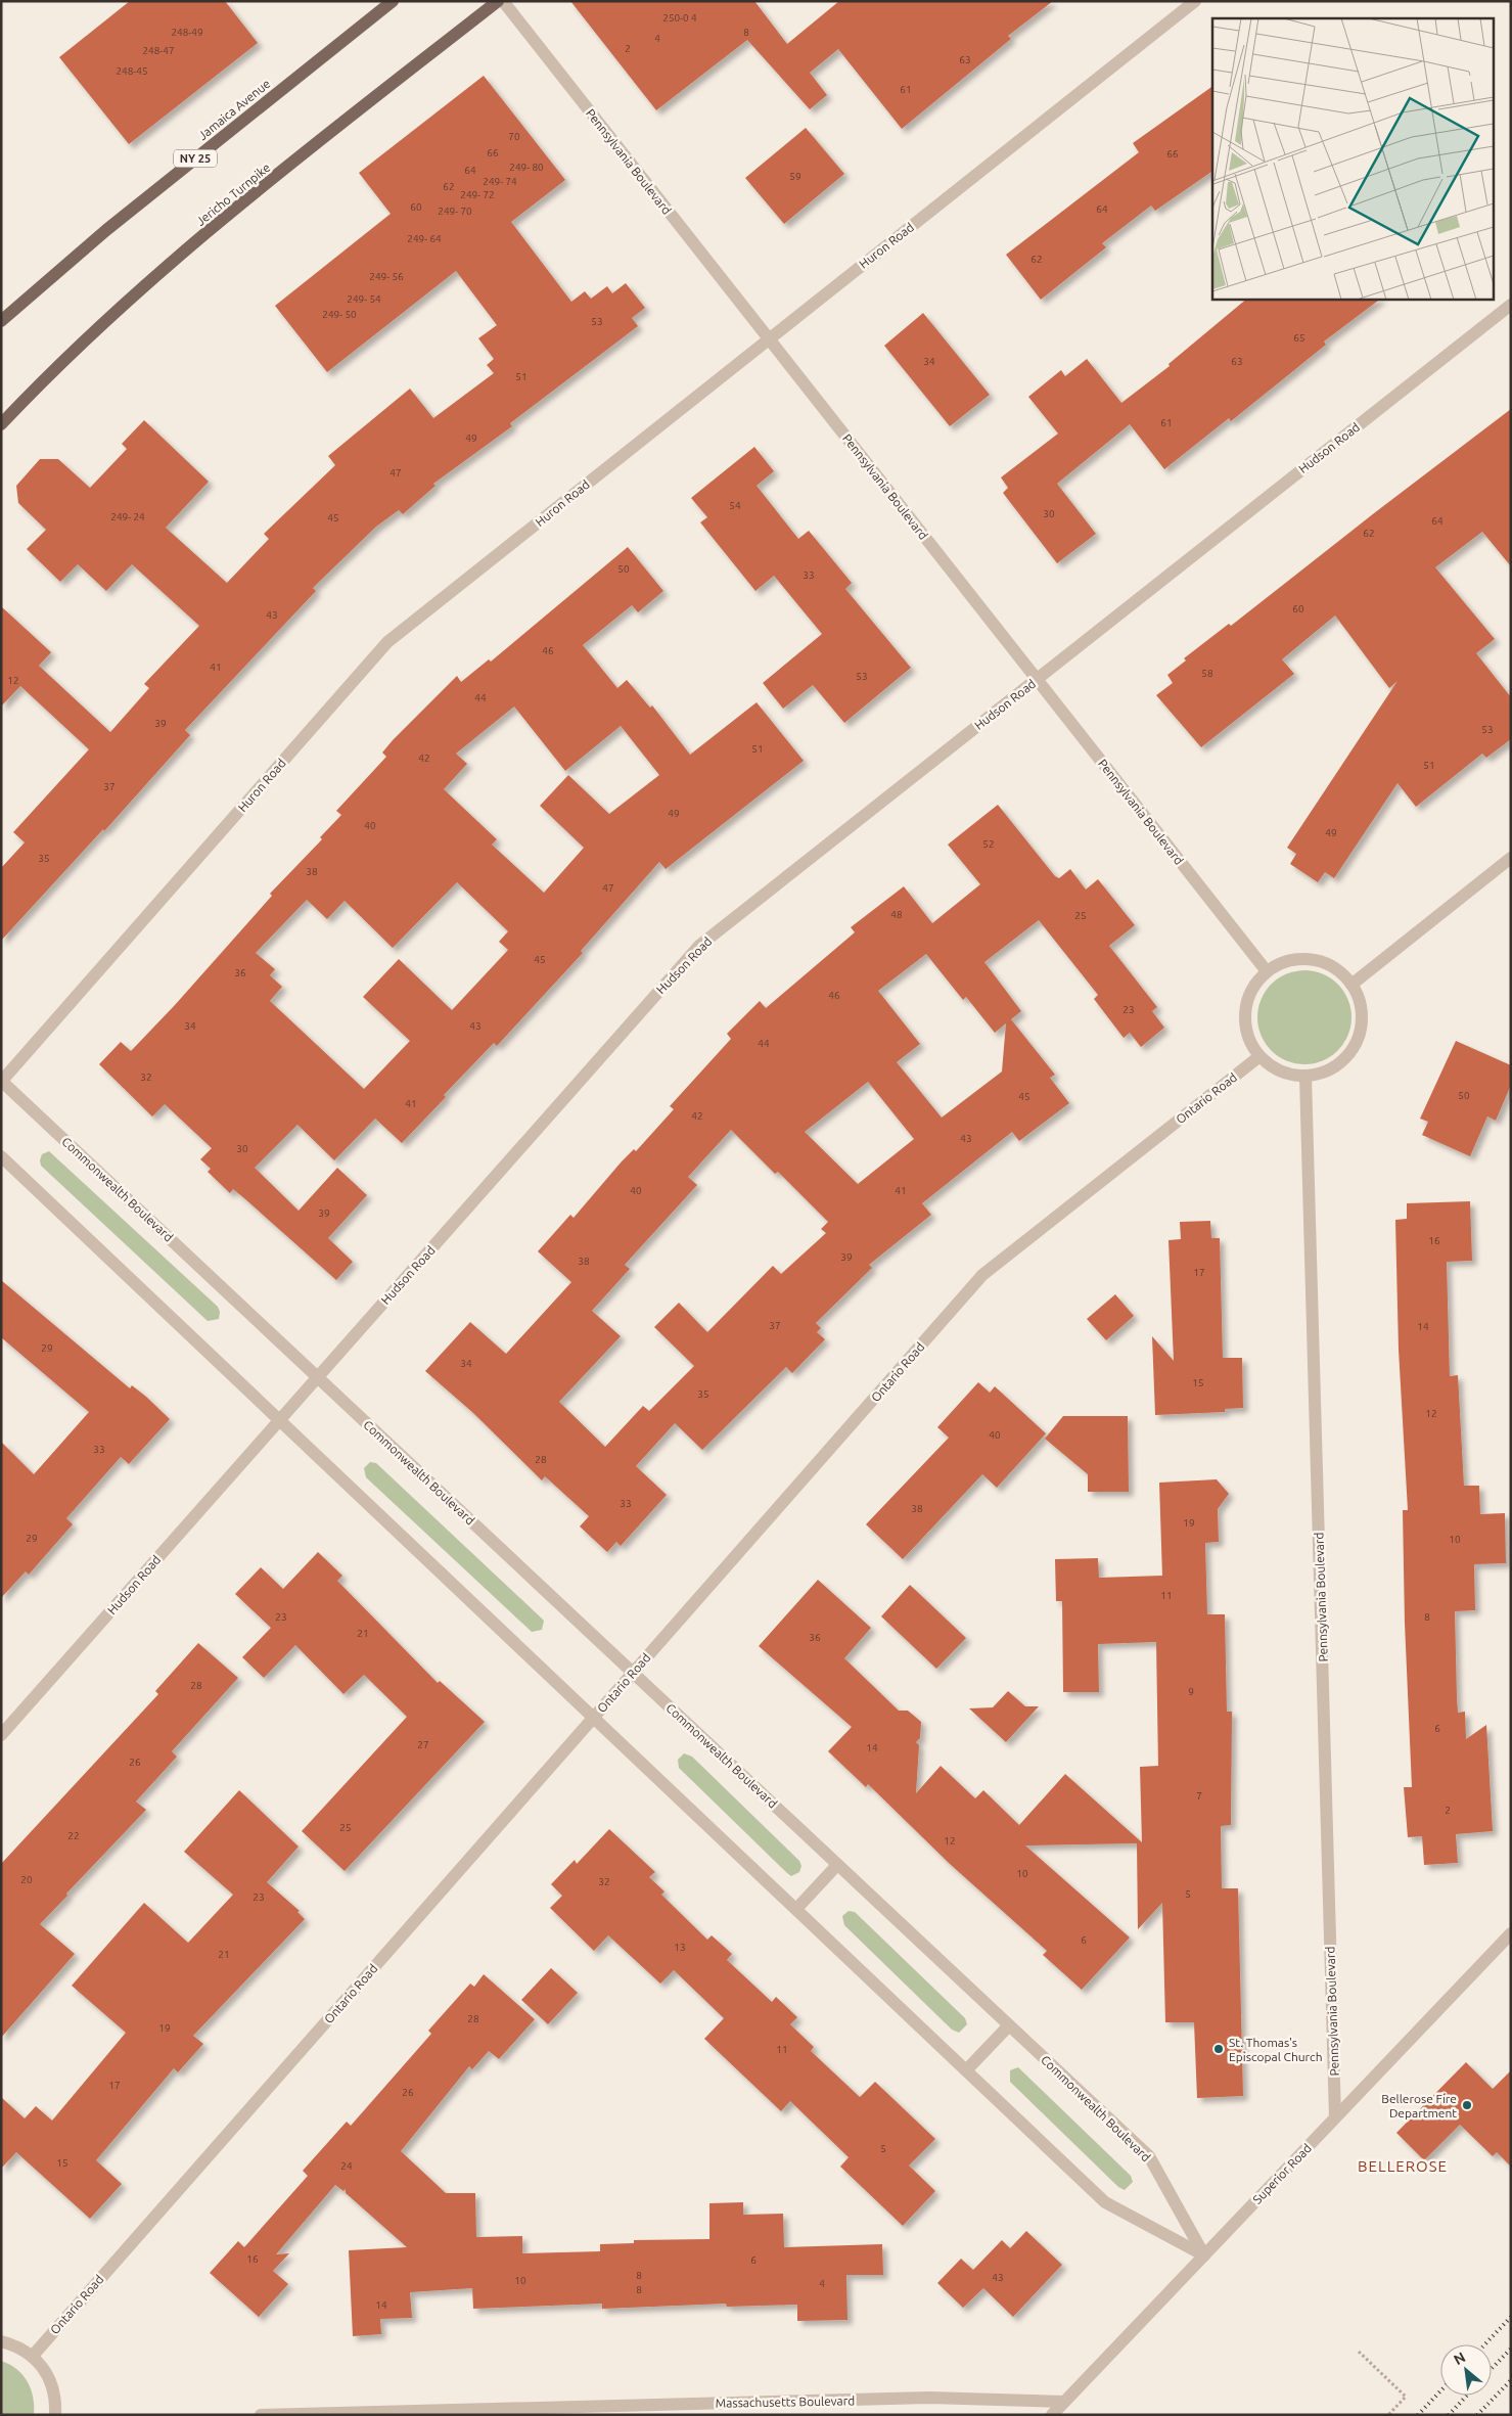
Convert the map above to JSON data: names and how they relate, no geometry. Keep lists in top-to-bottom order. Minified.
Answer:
{"streets":{"main road":["Jamaica Avenue","NY 25","Jericho Turnpike"],"street":["Pennsylvania Boulevard","Huron Road","Hudson Road","Ontario Road","Commonwealth Boulevard","Superior Road","Massachusetts Boulevard"]},"crossings":[["Pennsylvania Boulevard","Huron Road"],["Pennsylvania Boulevard","Hudson Road"],["Pennsylvania Boulevard","Ontario Road"],["Pennsylvania Boulevard","Superior Road"],["Huron Road","Commonwealth Boulevard"],["Hudson Road","Commonwealth Boulevard"],["Ontario Road","Commonwealth Boulevard"],["Commonwealth Boulevard","Superior Road"],["Superior Road","Massachusetts Boulevard"]],"districts":["BELLEROSE"],"places":["St. Thomas's Episcopal Church","Bellerose Fire Department"],"house_numbers":["250-0 4","248-49","8","4","2","248-47","63","248-45","61","70","66","66","249- 80","64","59","249- 74","62","249- 72","60","64","249- 70","249- 64","62","249- 56","249- 54","249- 50","53","65","34","63","51","61","49","47","54","30","249- 24","45","64","62","50","33","60","43","46","41","58","53","12","44","39","53","51","42","51","37","49","40","49","52","35","38","47","48","25","45","36","46","23","34","43","44","32","50","45","41","42","43","30","40","41","39","16","39","38","17","37","14","29","34","15","35","12","40","33","28","33","38","19","29","10","11","23","8","21","36","28","9","6","27","14","26","7","2","25","22","12","10","20","32","5","23","6","13","21","28","19","11","17","26","5","15","24","16","6","8","43","10","4","8","14"],"north":"top left"}
